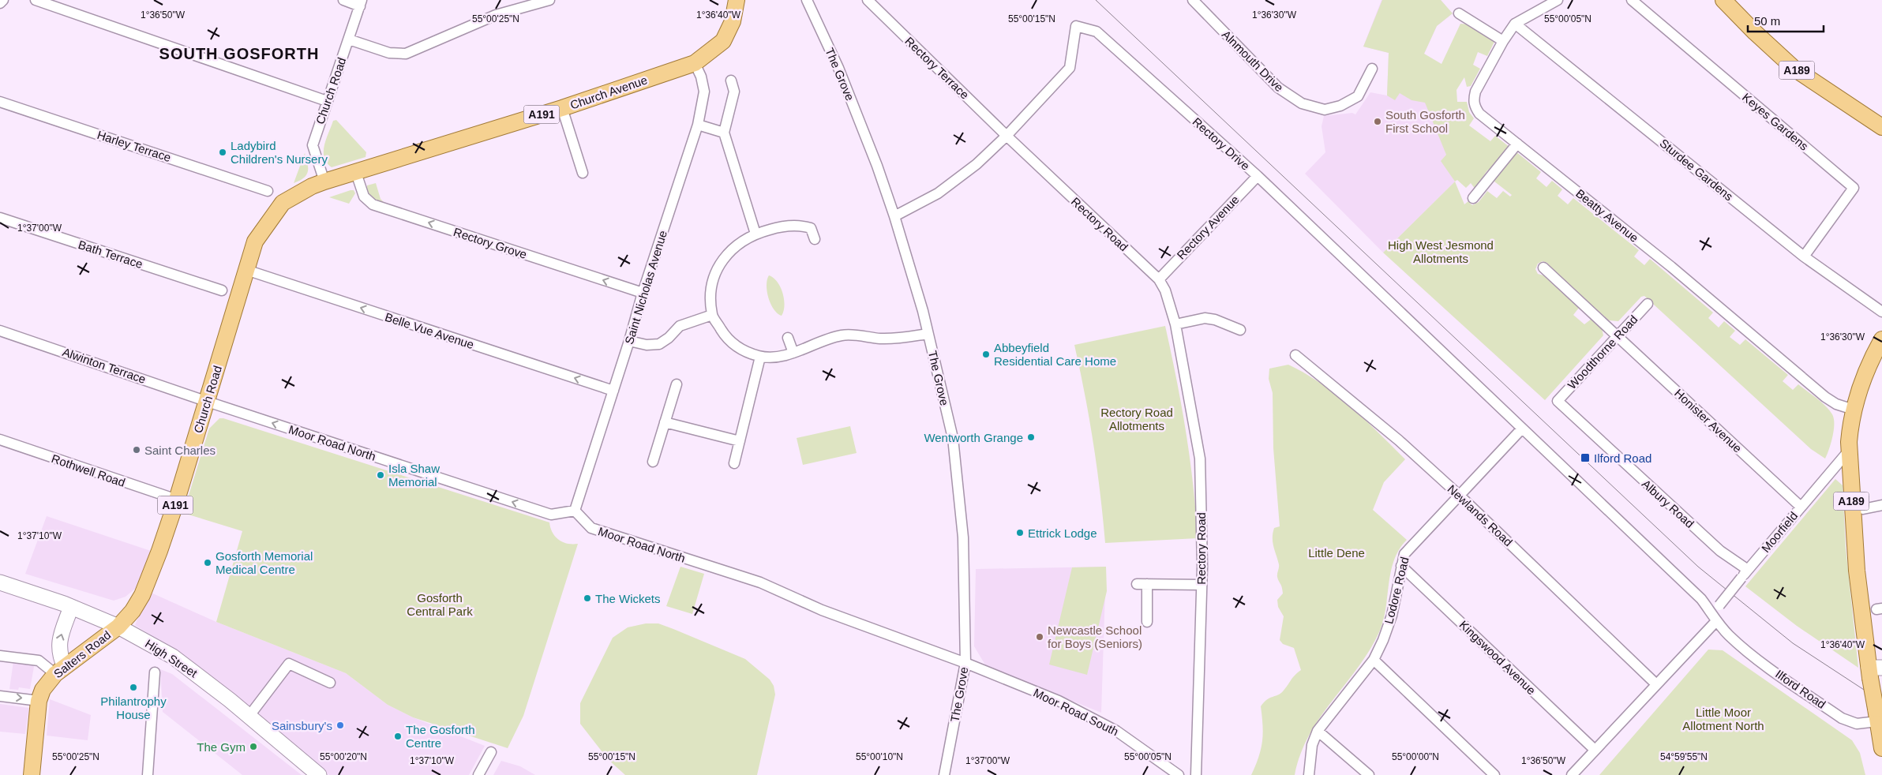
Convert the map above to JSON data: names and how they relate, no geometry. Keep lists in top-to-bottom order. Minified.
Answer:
{"streets":{"main road":["A189","Church Road","Church Avenue","A191","Salters Road","High Street"],"street":["Alnmouth Drive","Rectory Terrace","The Grove","Keyes Gardens","Rectory Drive","Harley Terrace","Sturdee Gardens","Beatty Avenue","Rectory Road","Rectory Avenue","Rectory Grove","Bath Terrace","Saint Nicholas Avenue","Belle Vue Avenue","Woodthorne Road","Alwinton Terrace","Honister Avenue","Moor Road North","Rothwell Road","Albury Road","Newlands Road","Moorfield","Lodore Road","Kingswood Avenue","Ilford Road","Moor Road South"]},"crossings":[["Rectory Terrace","Rectory Drive"],["Rectory Terrace","Rectory Road"],["A189","Beatty Avenue"],["A189","Moorfield"],["A189","Ilford Road"],["The Grove","Moor Road North"],["The Grove","Moor Road South"],["Church Road","Church Avenue"],["Church Road","Belle Vue Avenue"],["Church Road","Alwinton Terrace"],["Church Road","Moor Road North"],["Church Road","Rothwell Road"],["Church Road","Salters Road"],["Church Road","High Street"],["Church Avenue","Rectory Grove"],["Church Avenue","Saint Nicholas Avenue"],["Keyes Gardens","Sturdee Gardens"],["Rectory Drive","Rectory Road"],["Rectory Drive","Rectory Avenue"],["Rectory Drive","Ilford Road"],["Sturdee Gardens","Beatty Avenue"],["Rectory Road","Rectory Avenue"],["Rectory Grove","Saint Nicholas Avenue"],["Saint Nicholas Avenue","Belle Vue Avenue"],["Saint Nicholas Avenue","Moor Road North"],["Woodthorne Road","Honister Avenue"],["Woodthorne Road","Albury Road"],["Alwinton Terrace","Moor Road North"],["Honister Avenue","Moorfield"],["Moor Road North","Moor Road South"],["Albury Road","Moorfield"],["Newlands Road","Moorfield"],["Newlands Road","Lodore Road"],["Moorfield","Kingswood Avenue"],["Moorfield","Ilford Road"],["Lodore Road","Kingswood Avenue"],["Lodore Road","Ilford Road"],["Salters Road","High Street"]],"one_way":["Rectory Grove","Belle Vue Avenue","Moor Road North"],"districts":["SOUTH GOSFORTH"],"parks":["High West Jesmond Allotments","Rectory Road Allotments","Little Dene","Gosforth Central Park","Little Moor Allotment North"],"places":{"other":["South Gosforth First School","Ladybird Children's Nursery","Abbeyfield Residential Care Home","Wentworth Grange","Saint Charles","Isla Shaw Memorial","Ettrick Lodge","Gosforth Memorial Medical Centre","The Wickets","Newcastle School for Boys (Seniors)","Philantrophy House","Sainsbury's","The Gosforth Centre","The Gym"],"transit":["Ilford Road"]},"scale_bar":"50 m","coordinates":["1°36'50\"W","1°36'40\"W","1°36'30\"W","55°00'25\"N","55°00'15\"N","55°00'05\"N","1°37'00\"W","1°37'10\"W","55°00'20\"N","55°00'10\"N","55°00'00\"N","54°59'55\"N"]}
